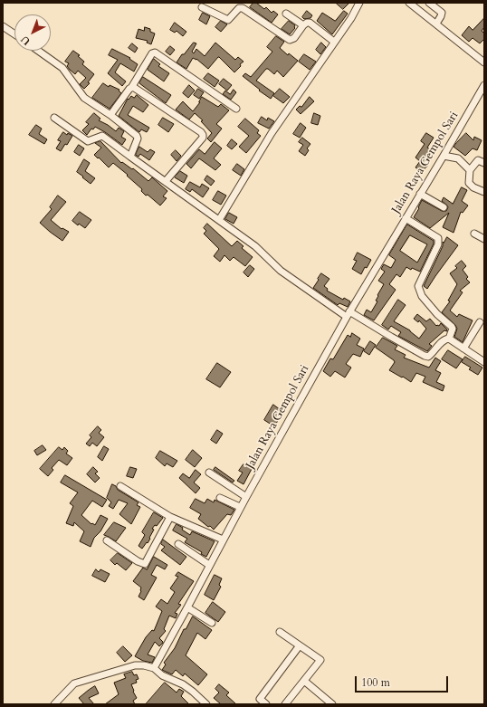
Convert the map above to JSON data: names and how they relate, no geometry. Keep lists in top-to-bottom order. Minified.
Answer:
{"streets":{"street":["Jalan Raya Gempol Sari"]},"scale_bar":"100 m","north":"bottom left"}
